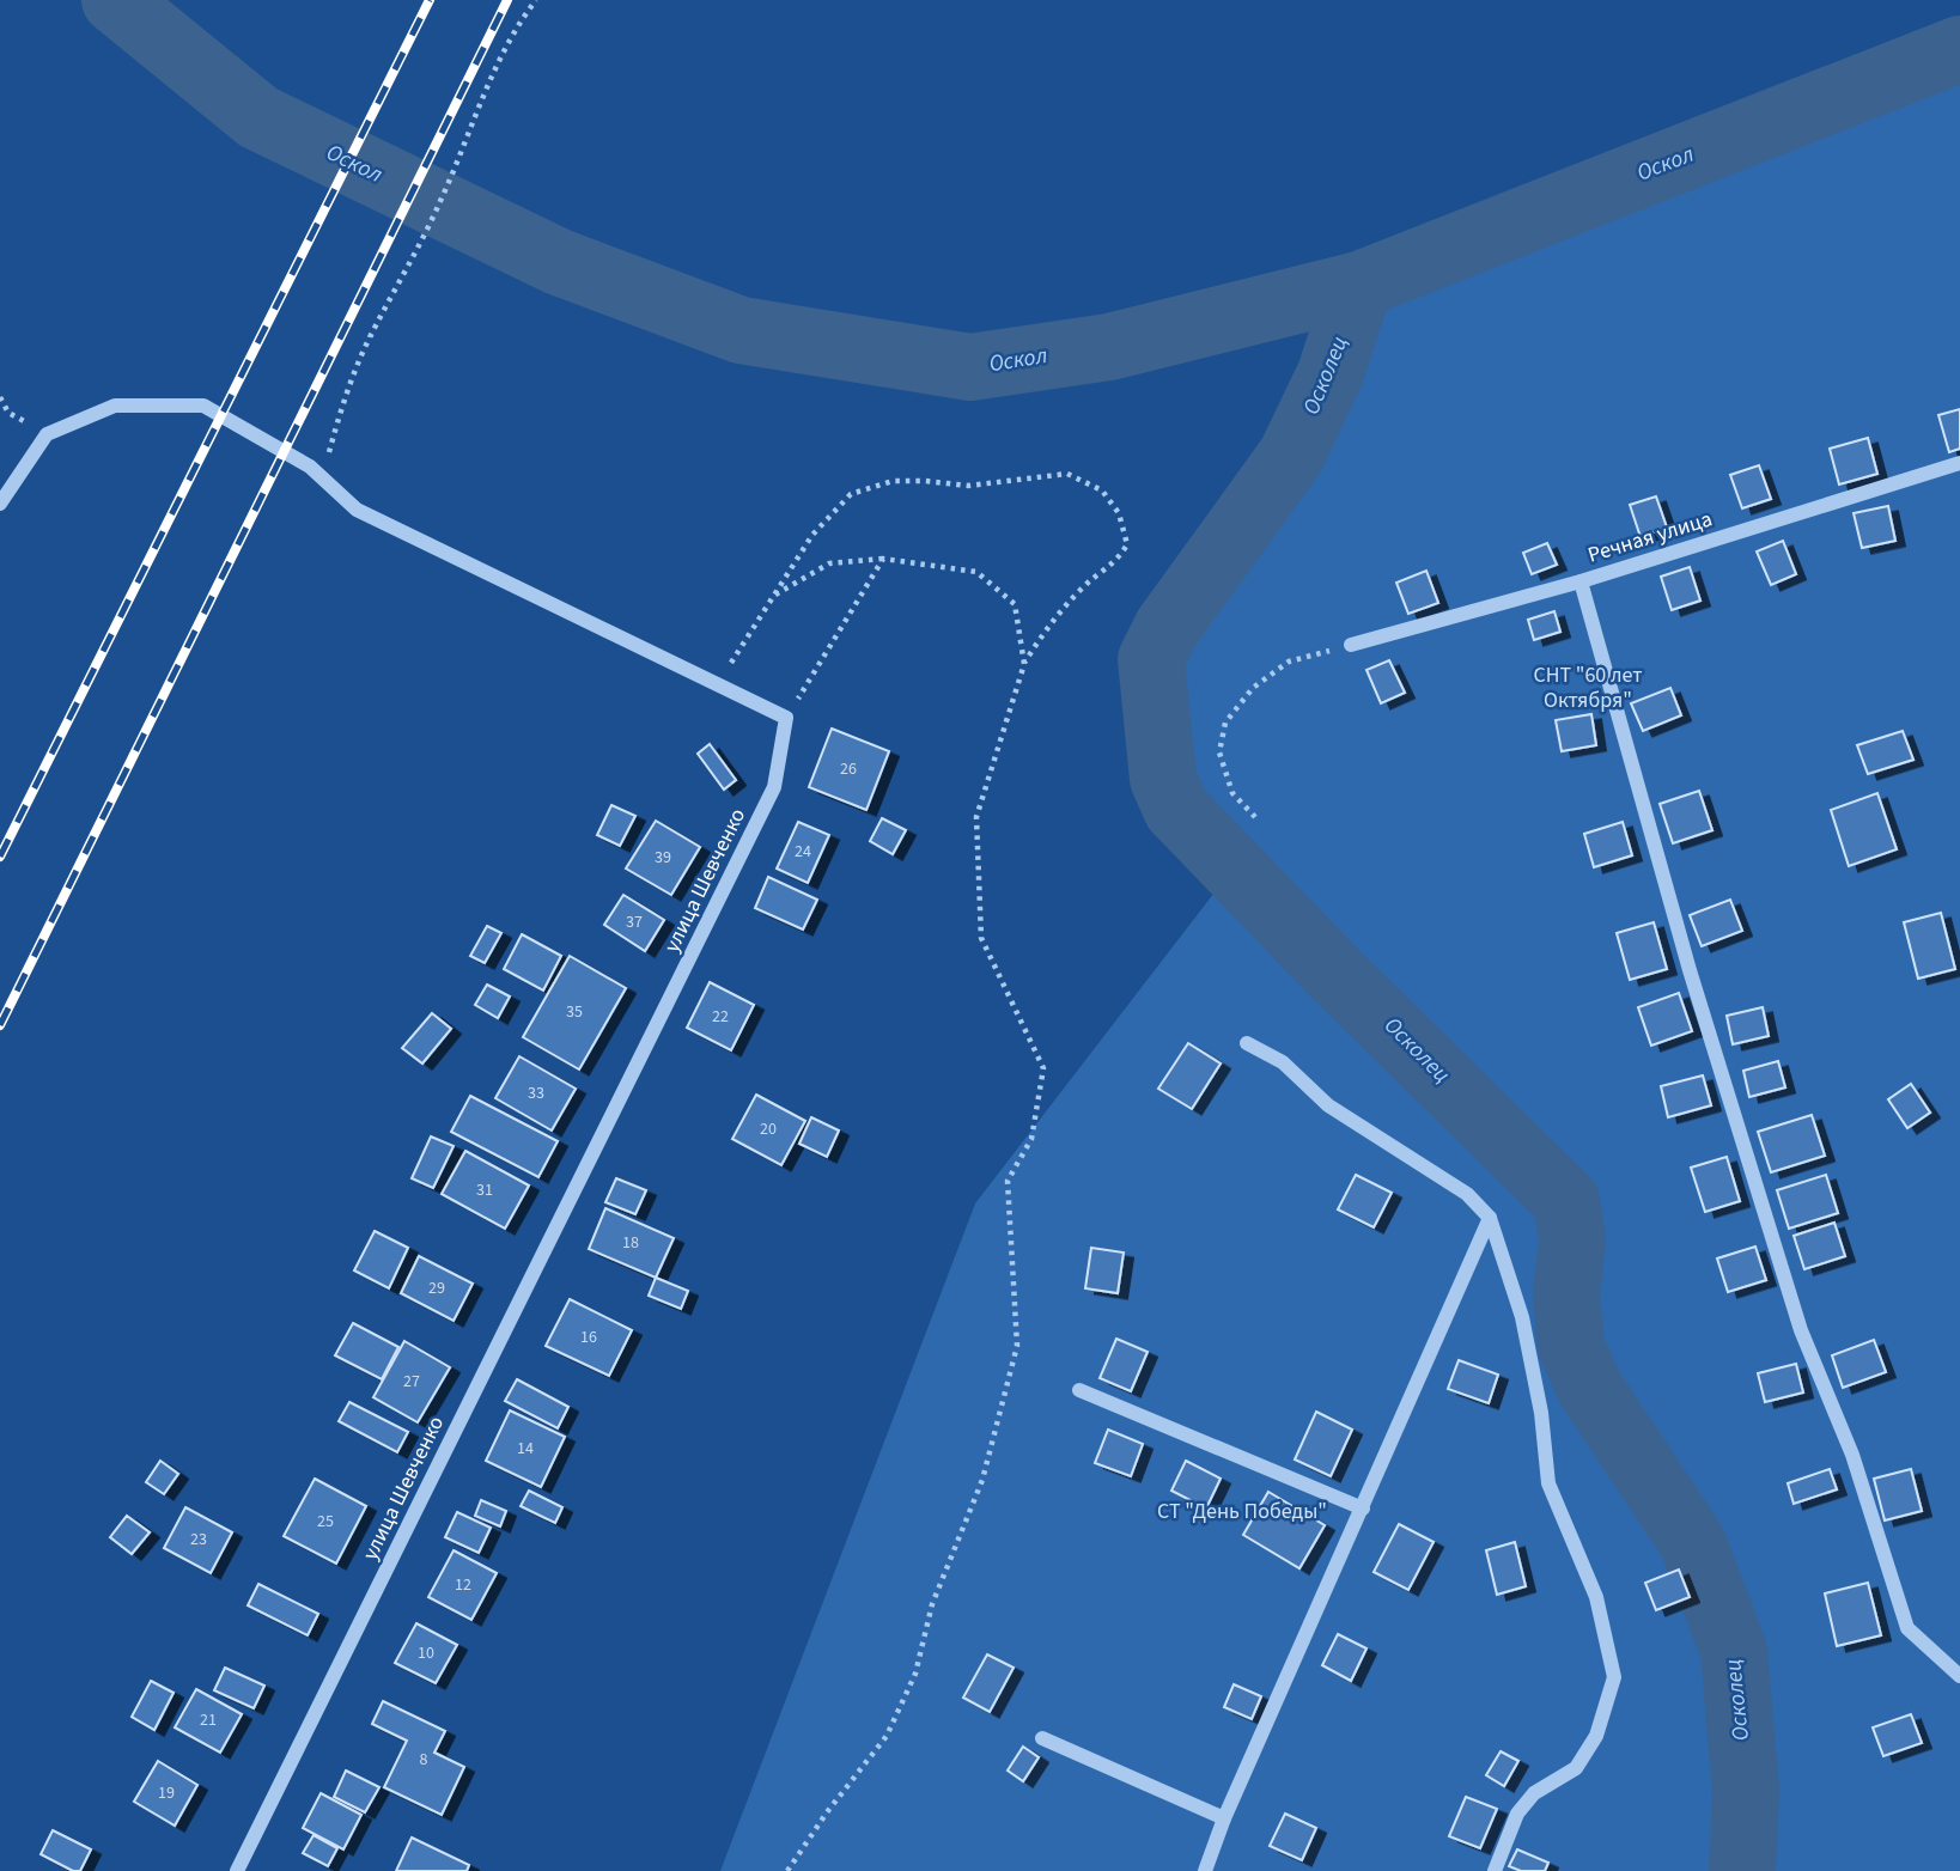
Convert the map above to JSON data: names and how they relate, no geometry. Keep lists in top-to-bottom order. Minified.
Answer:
{"streets":{"street":["Речная улица","улица Шевченко"]},"water":["Оскол","Осколец"],"parks":["СНТ \"60 лет Октября\"","СТ \"День Победы\""],"house_numbers":["26","24","39","37","35","22","33","20","31","18","29","16","27","14","25","23","12","10","21","8","19"]}
